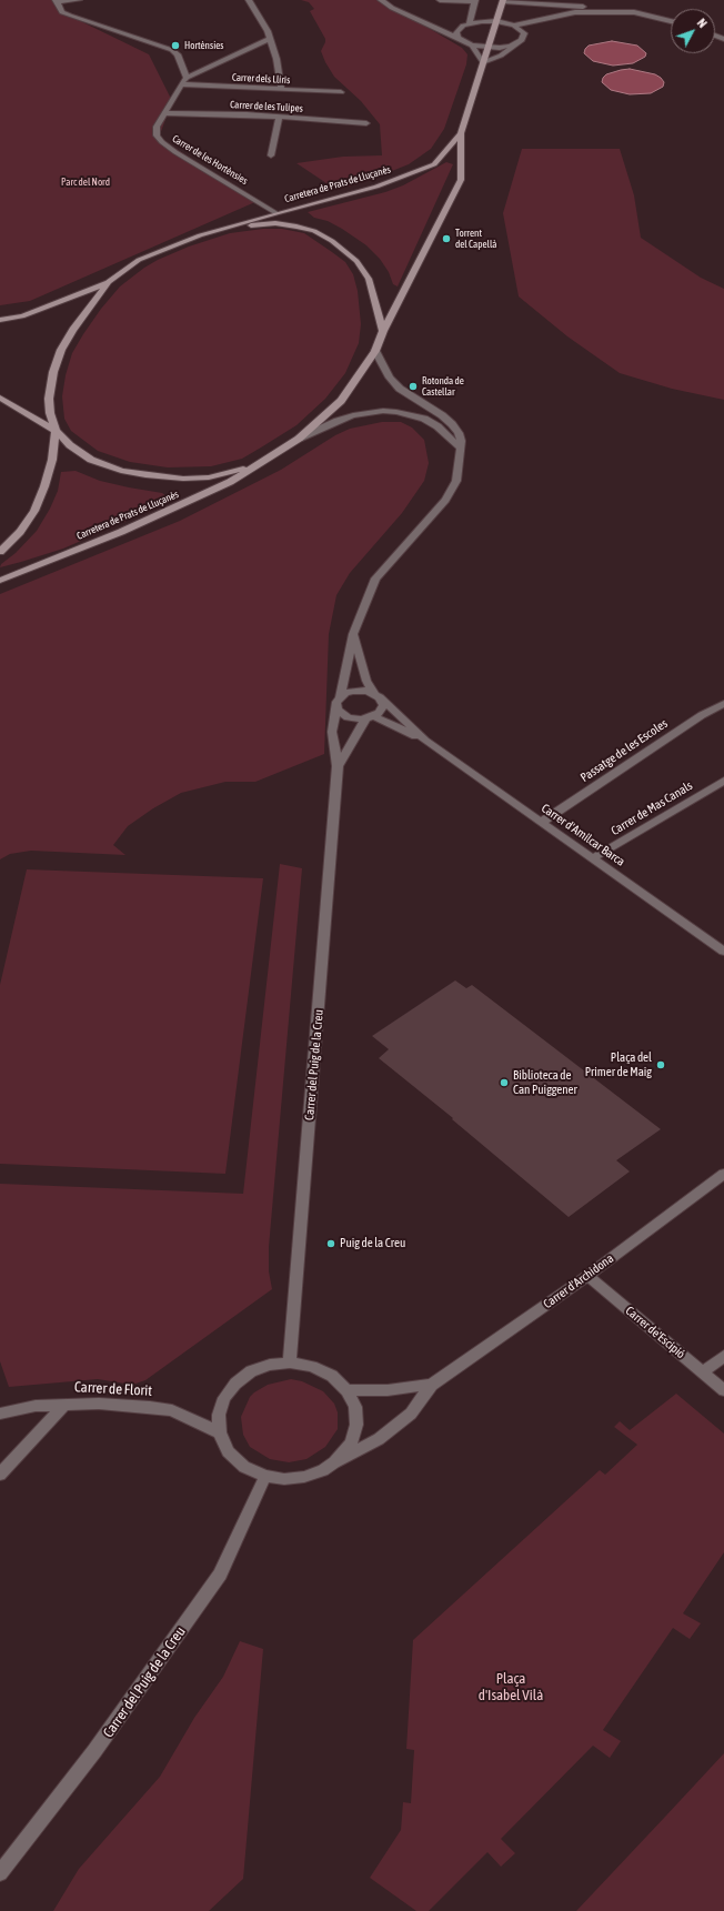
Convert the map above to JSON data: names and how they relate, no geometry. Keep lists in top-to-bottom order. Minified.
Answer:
{"streets":{"street":["Carrer dels Lliris","Carrer de les Tulipes","Carrer de les Hortènsies","Carretera de Prats de Lluçanès","Passatge de les Escoles","Carrer de Mas Canals","Carrer d'Amílcar Barca","Carrer del Puig de la Creu","Carrer d'Archidona","Carrer de'Escipió","Carrer de Florit"]},"crossings":[["Carrer dels Lliris","Carrer de les Hortènsies"],["Carrer de les Tulipes","Carrer de les Hortènsies"],["Carrer de les Hortènsies","Carretera de Prats de Lluçanès"],["Carretera de Prats de Lluçanès","Carrer del Puig de la Creu"],["Passatge de les Escoles","Carrer d'Amílcar Barca"],["Carrer de Mas Canals","Carrer d'Amílcar Barca"],["Carrer d'Amílcar Barca","Carrer del Puig de la Creu"],["Carrer del Puig de la Creu","Carrer d'Archidona"],["Carrer del Puig de la Creu","Carrer de Florit"],["Carrer d'Archidona","Carrer de'Escipió"],["Carrer d'Archidona","Carrer de Florit"]],"parks":["Parc del Nord","Plaça d'Isabel Vilà"],"places":["Hortènsies","Torrent del Capellà","Rotonda de Castellar","Plaça del Primer de Maig","Biblioteca de Can Puiggener","Puig de la Creu"],"north":"top right"}
